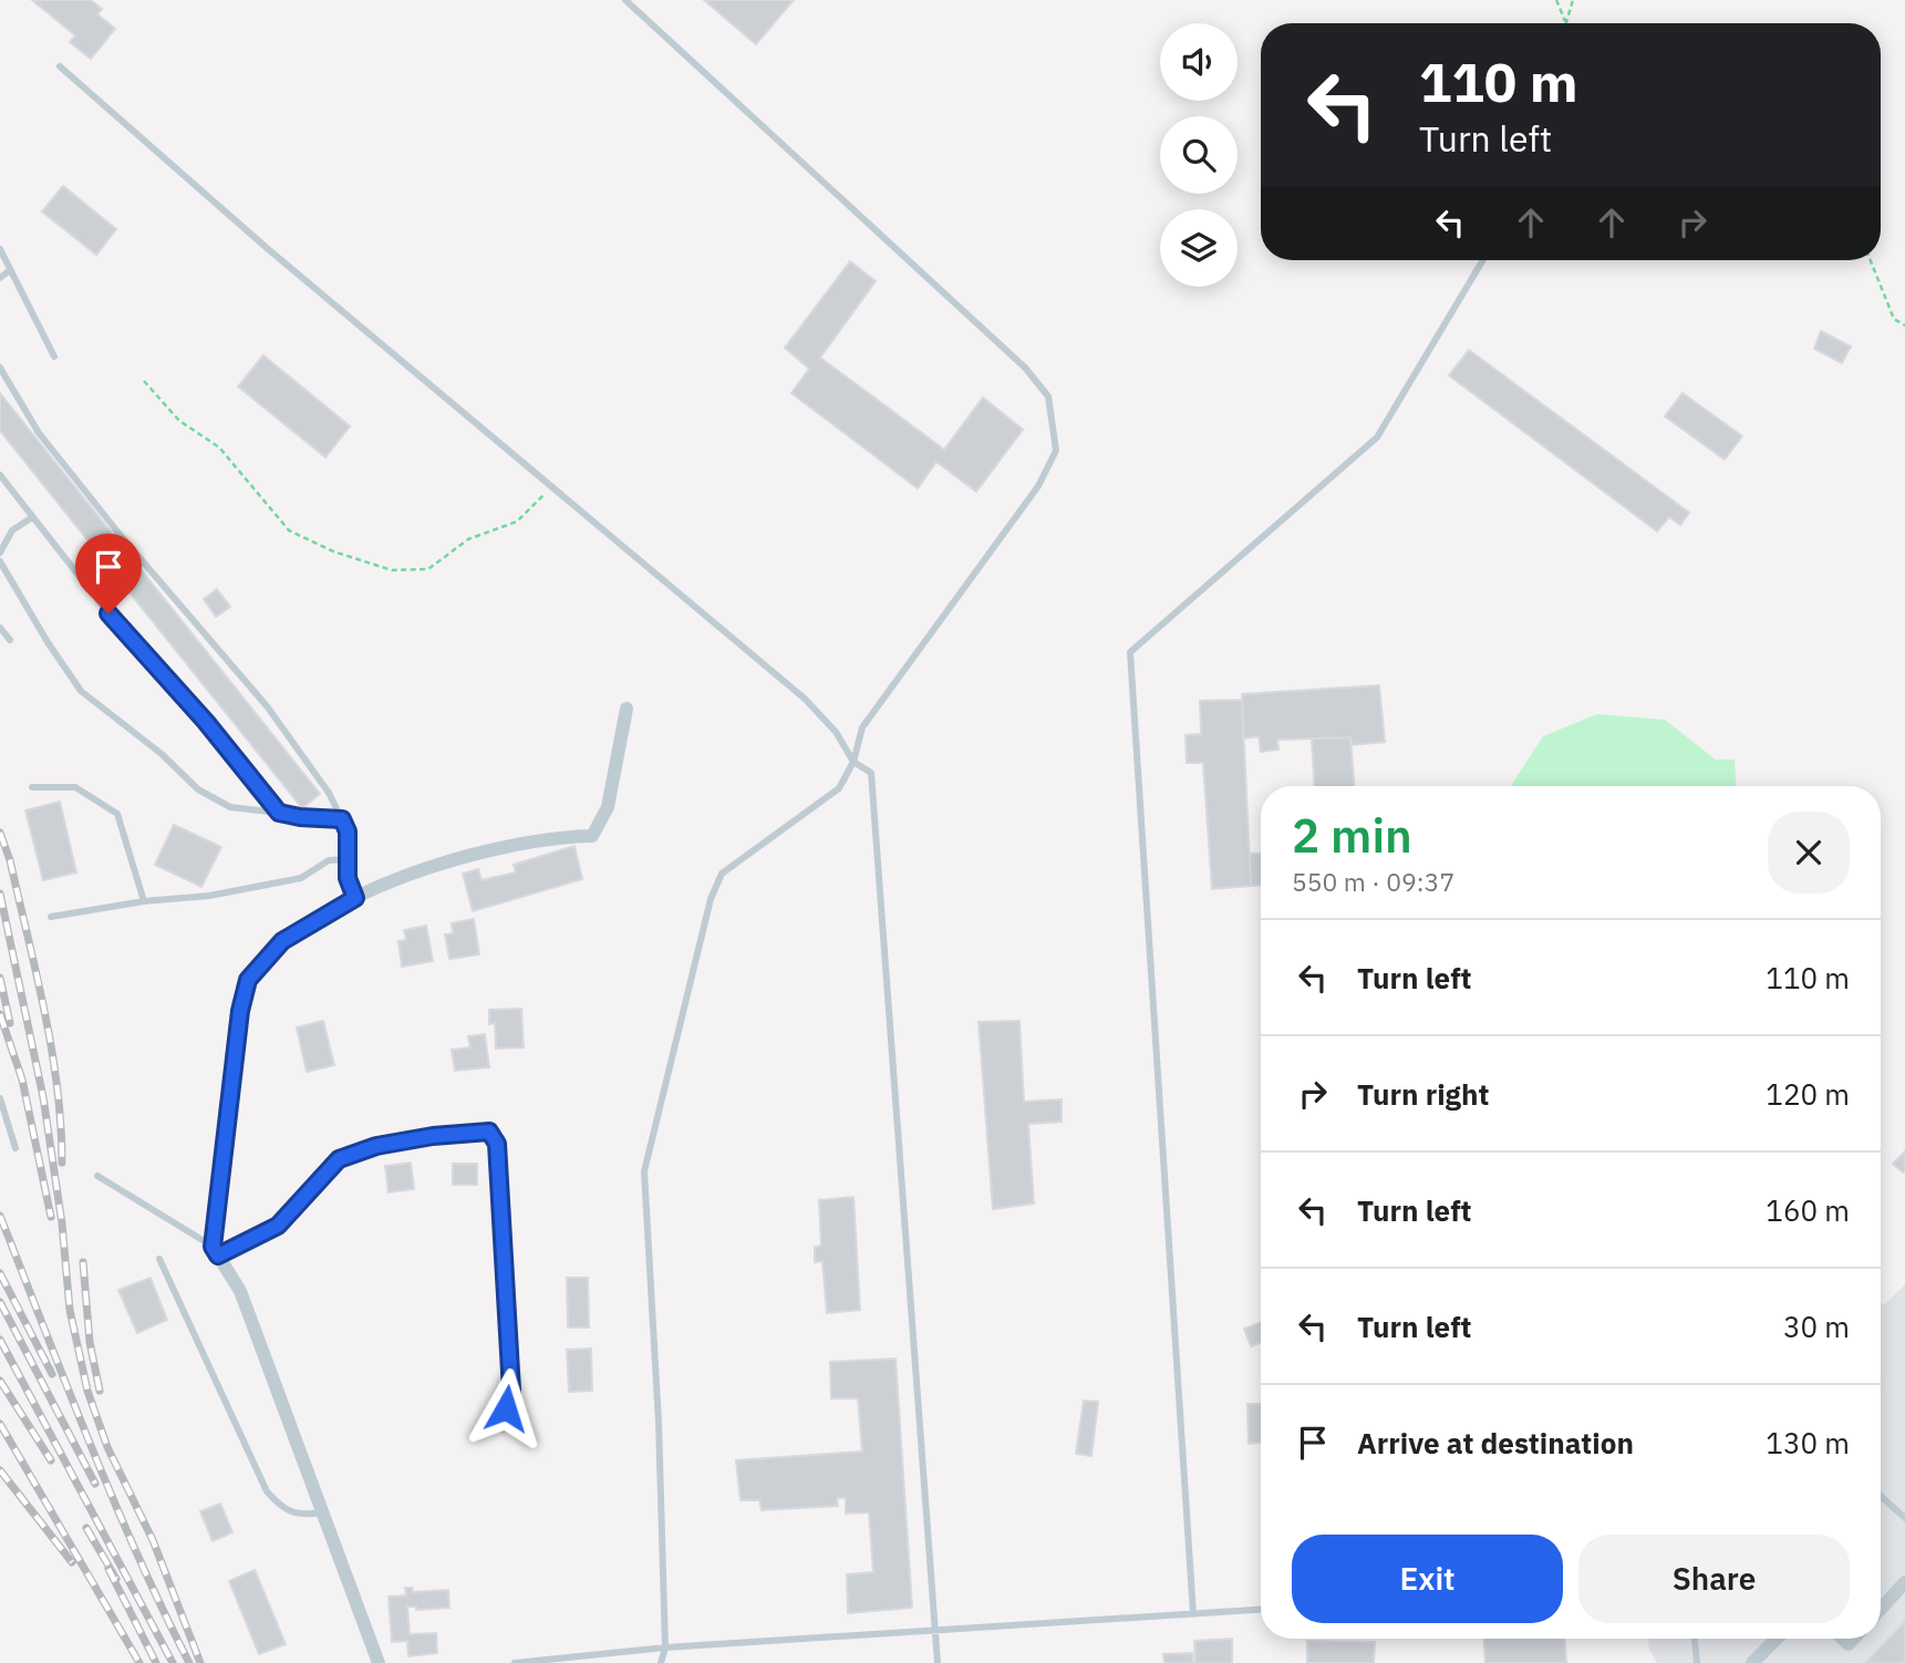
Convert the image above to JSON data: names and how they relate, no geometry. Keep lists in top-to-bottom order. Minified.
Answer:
{"page":{"turn":["110 m","Turn left"],"heading":["2 min","550 m · 09:37"],"list":[{"name":"Turn left","value":"110 m"},{"name":"Turn right","value":"120 m"},{"name":"Turn left","value":"160 m"},{"name":"Turn left","value":"30 m"},{"name":"Arrive at destination","value":"130 m"}],"buttons":["Exit","Share"]}}
